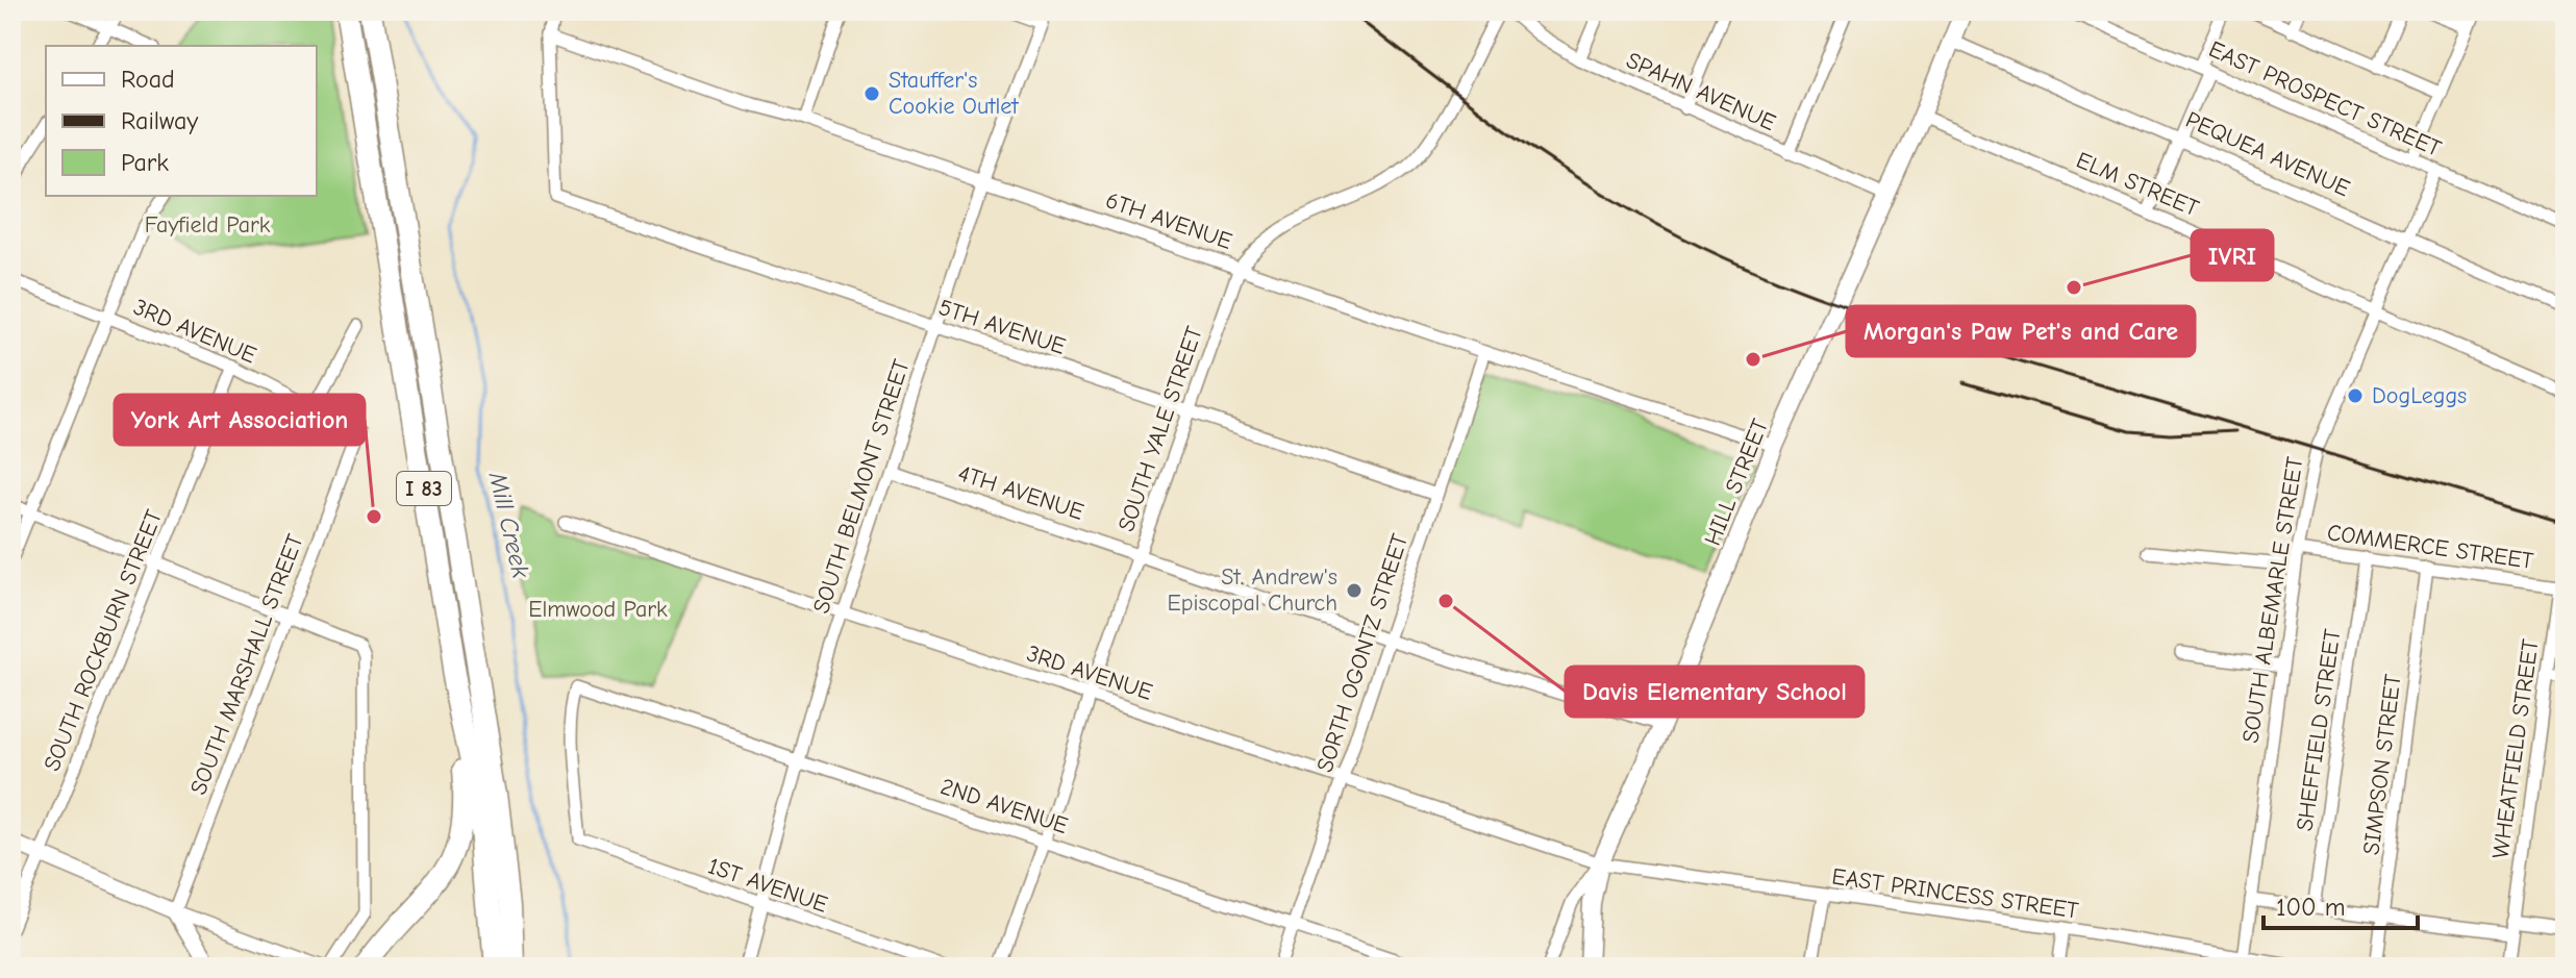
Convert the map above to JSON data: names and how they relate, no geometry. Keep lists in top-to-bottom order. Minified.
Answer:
{"streets":{"highway":["I 83"],"main road":["HILL STREET"],"street":["SPAHN AVENUE","EAST PROSPECT STREET","PEQUEA AVENUE","ELM STREET","6TH AVENUE","5TH AVENUE","3RD AVENUE","SOUTH YALE STREET","SOUTH BELMONT STREET","4TH AVENUE","COMMERCE STREET","SOUTH ALBEMARLE STREET","SOUTH ROCKBURN STREET","SORTH OGONTZ STREET","SOUTH MARSHALL STREET","SHEFFIELD STREET","WHEATFIELD STREET","SIMPSON STREET","2ND AVENUE","1ST AVENUE","EAST PRINCESS STREET"]},"crossings":[["SPAHN AVENUE","HILL STREET"],["EAST PROSPECT STREET","SOUTH ALBEMARLE STREET"],["PEQUEA AVENUE","HILL STREET"],["PEQUEA AVENUE","SOUTH ALBEMARLE STREET"],["ELM STREET","HILL STREET"],["ELM STREET","SOUTH ALBEMARLE STREET"],["6TH AVENUE","5TH AVENUE"],["6TH AVENUE","SOUTH YALE STREET"],["6TH AVENUE","HILL STREET"],["6TH AVENUE","SOUTH BELMONT STREET"],["6TH AVENUE","SORTH OGONTZ STREET"],["5TH AVENUE","SOUTH YALE STREET"],["5TH AVENUE","SOUTH BELMONT STREET"],["5TH AVENUE","SORTH OGONTZ STREET"],["3RD AVENUE","SOUTH YALE STREET"],["3RD AVENUE","HILL STREET"],["3RD AVENUE","SOUTH BELMONT STREET"],["3RD AVENUE","SOUTH ROCKBURN STREET"],["3RD AVENUE","SORTH OGONTZ STREET"],["3RD AVENUE","SOUTH MARSHALL STREET"],["3RD AVENUE","EAST PRINCESS STREET"],["SOUTH YALE STREET","4TH AVENUE"],["SOUTH YALE STREET","2ND AVENUE"],["HILL STREET","4TH AVENUE"],["HILL STREET","EAST PRINCESS STREET"],["SOUTH BELMONT STREET","4TH AVENUE"],["SOUTH BELMONT STREET","2ND AVENUE"],["SOUTH BELMONT STREET","1ST AVENUE"],["4TH AVENUE","SORTH OGONTZ STREET"],["COMMERCE STREET","SOUTH ALBEMARLE STREET"],["COMMERCE STREET","SHEFFIELD STREET"],["COMMERCE STREET","WHEATFIELD STREET"],["COMMERCE STREET","SIMPSON STREET"],["SOUTH ALBEMARLE STREET","EAST PRINCESS STREET"],["SORTH OGONTZ STREET","2ND AVENUE"],["2ND AVENUE","1ST AVENUE"]],"water":["Mill Creek"],"parks":["Fayfield Park","Elmwood Park"],"places":["Stauffer's Cookie Outlet","IVRI","Morgan's Paw Pet's and Care","DogLeggs","York Art Association","St. Andrew's Episcopal Church","Davis Elementary School"],"legend":["Road","Railway","Park"],"scale_bar":"100 m"}
